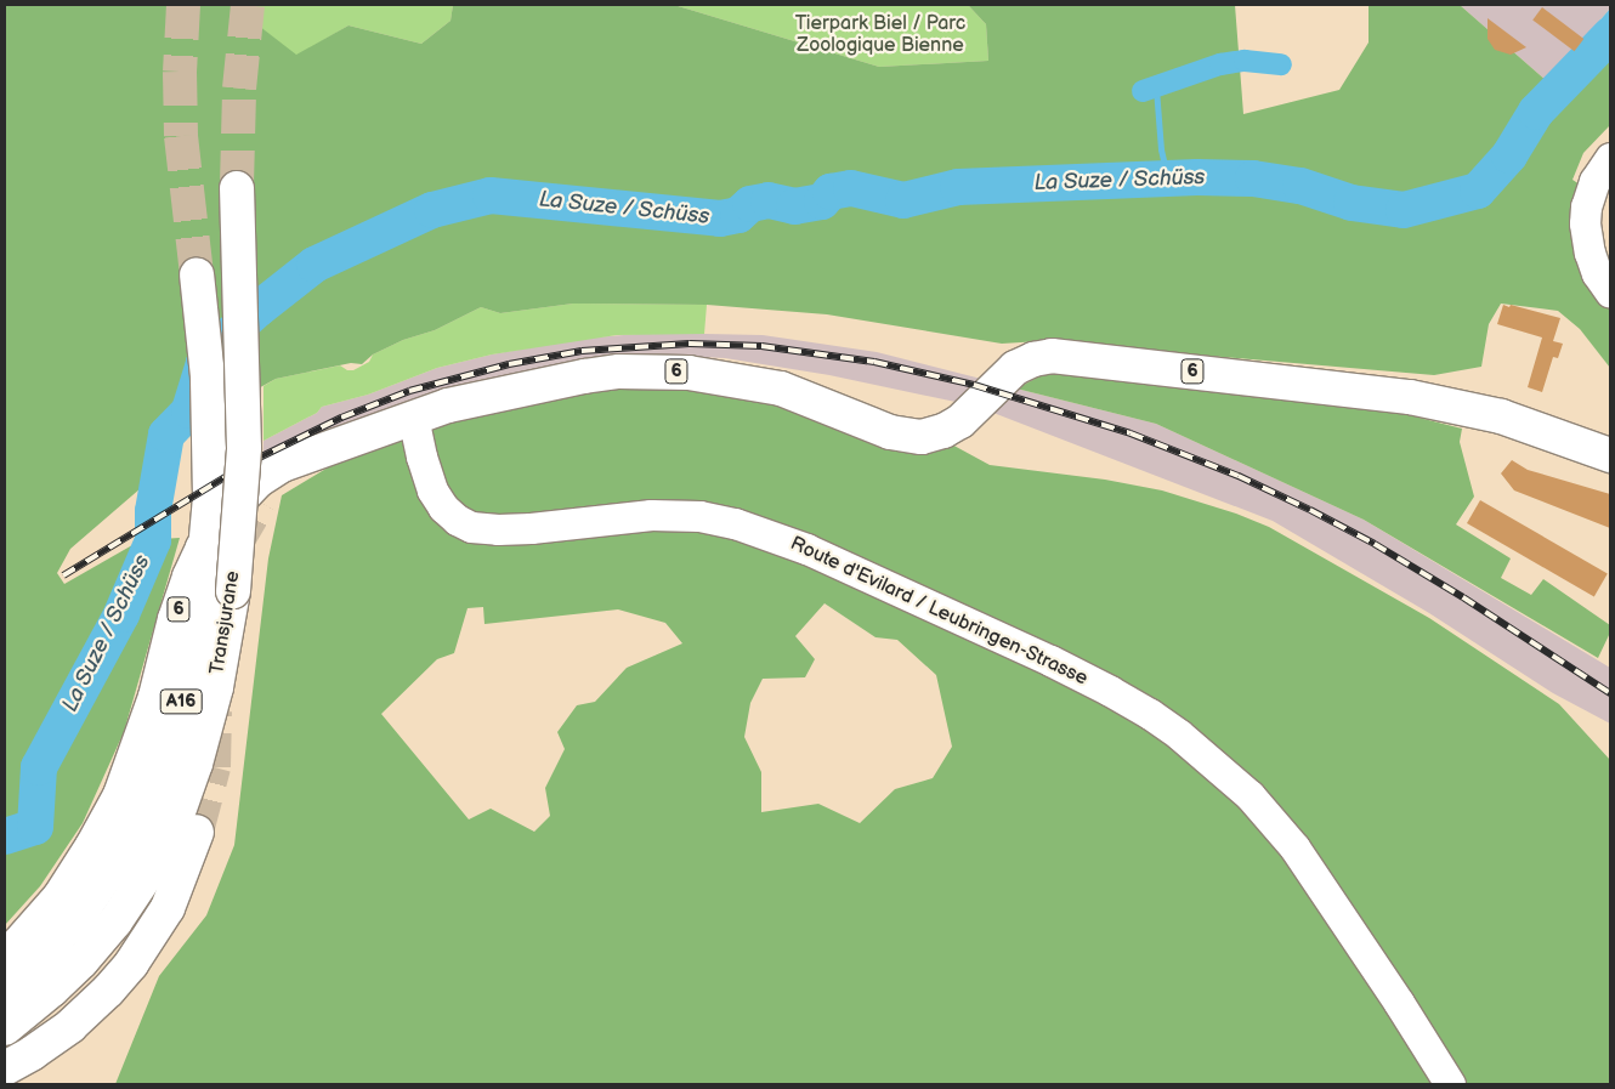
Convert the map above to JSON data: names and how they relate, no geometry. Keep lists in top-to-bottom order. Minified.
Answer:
{"streets":{"main road":["6","Transjurane","A16"],"street":["Route d'Evilard / Leubringen-Strasse"]},"crossings":[["6","Route d'Evilard / Leubringen-Strasse"]],"water":["La Suze / Schüss"],"parks":["Tierpark Biel / Parc Zoologique Bienne"]}
